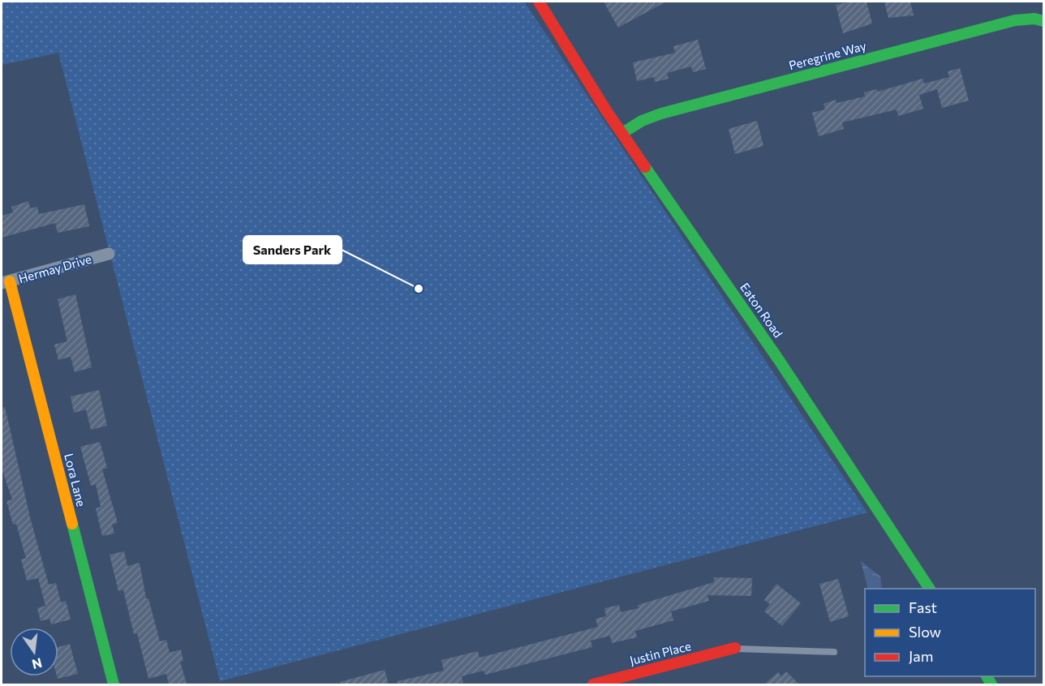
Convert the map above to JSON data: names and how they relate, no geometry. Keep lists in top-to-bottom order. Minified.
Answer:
{"streets":{"street":["Peregrine Way","Hermay Drive","Eaton Road","Lora Lane","Justin Place"]},"crossings":[["Peregrine Way","Eaton Road"],["Hermay Drive","Lora Lane"]],"places":["Sanders Park"],"legend":["Fast","Slow","Jam"],"north":"bottom"}
